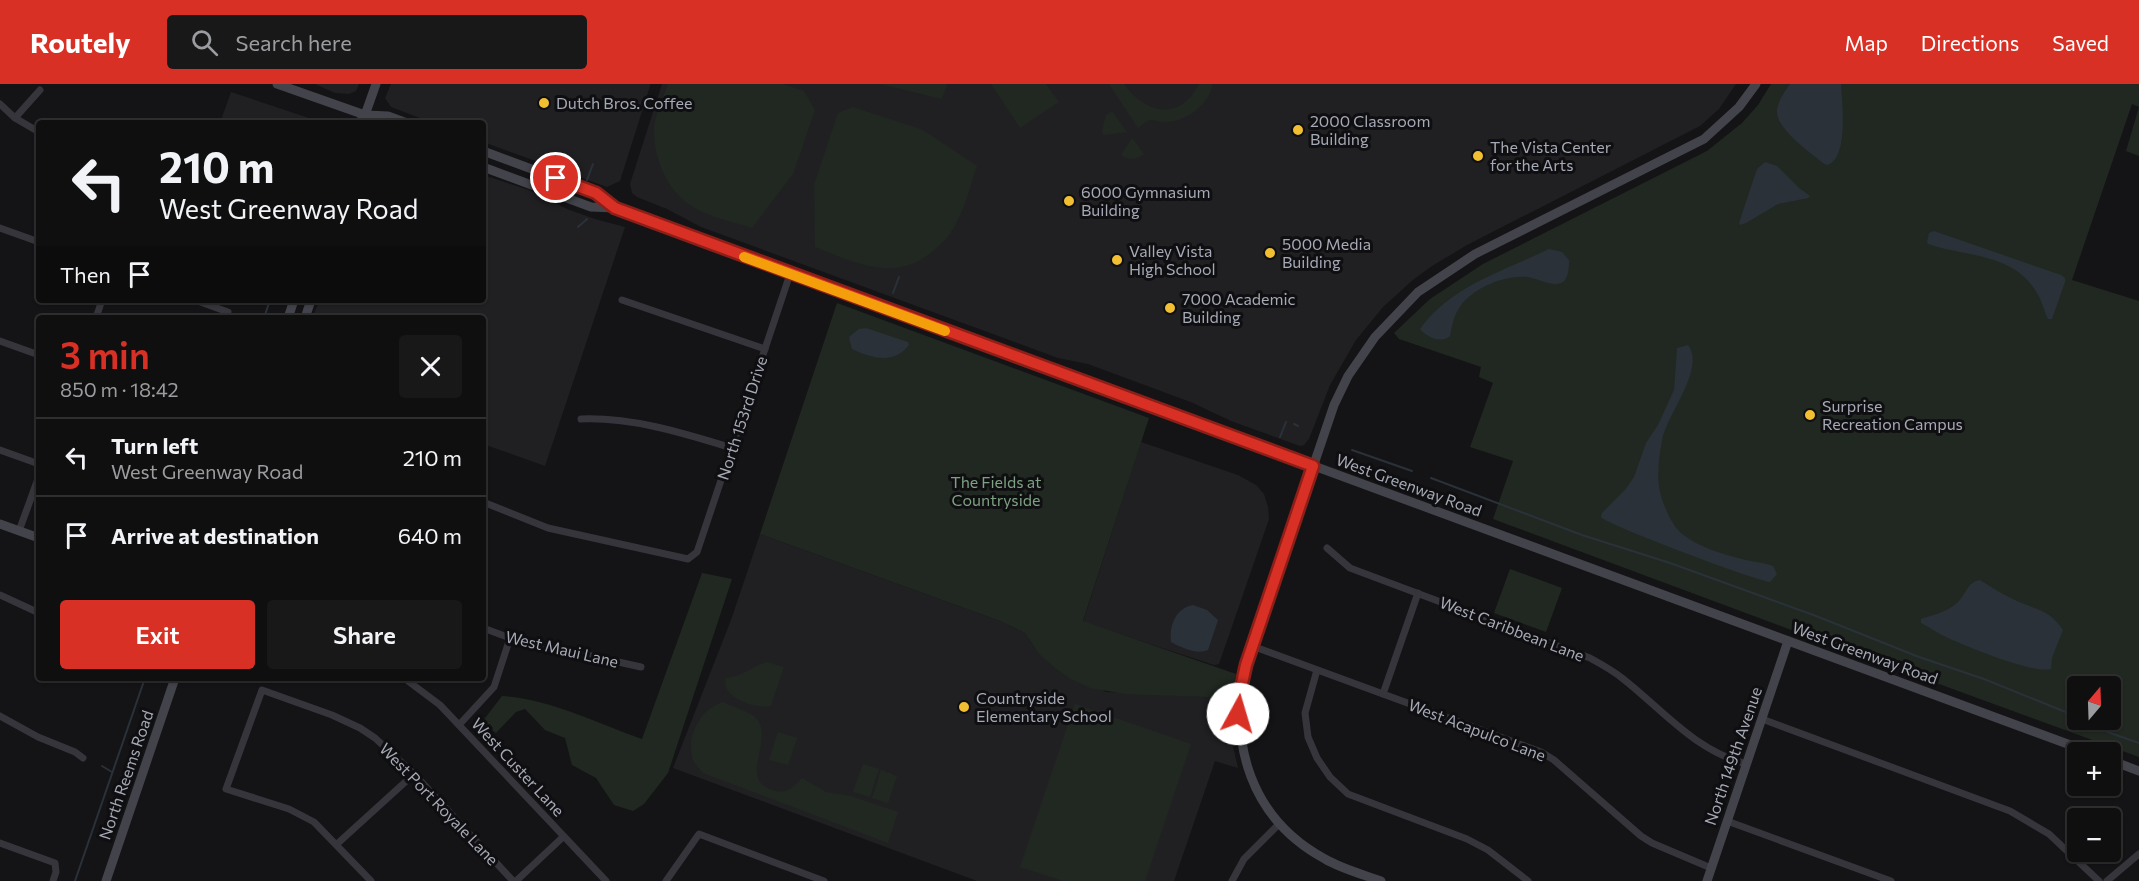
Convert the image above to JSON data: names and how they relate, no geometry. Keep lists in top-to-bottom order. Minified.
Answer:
{"streets":{"main road":["West Greenway Road","North 149th Avenue","North Reems Road"],"street":["North 153rd Drive","West Caribbean Lane","West Maui Lane","West Acapulco Lane","West Custer Lane","West Port Royale Lane"]},"crossings":[["North 153rd Drive","West Greenway Road"],["West Greenway Road","North 149th Avenue"],["West Caribbean Lane","North 149th Avenue"],["West Acapulco Lane","North 149th Avenue"]],"parks":["The Fields at Countryside"],"places":["Dutch Bros. Coffee","2000 Classroom Building","The Vista Center for the Arts","6000 Gymnasium Building","5000 Media Building","Valley Vista High School","7000 Academic Building","Surprise Recreation Campus","Countryside Elementary School"],"north":"top","page":{"header":"Routely","search":"Search here","nav":["Map","Directions","Saved"],"turn":["210 m","West Greenway Road"],"then":"Then","heading":["3 min","850 m · 18:42"],"list":[{"name":"Turn left","note":"West Greenway Road","value":"210 m"},{"name":"Arrive at destination","value":"640 m"}],"buttons":["Exit","Share"],"map_buttons":["+","−"]}}
